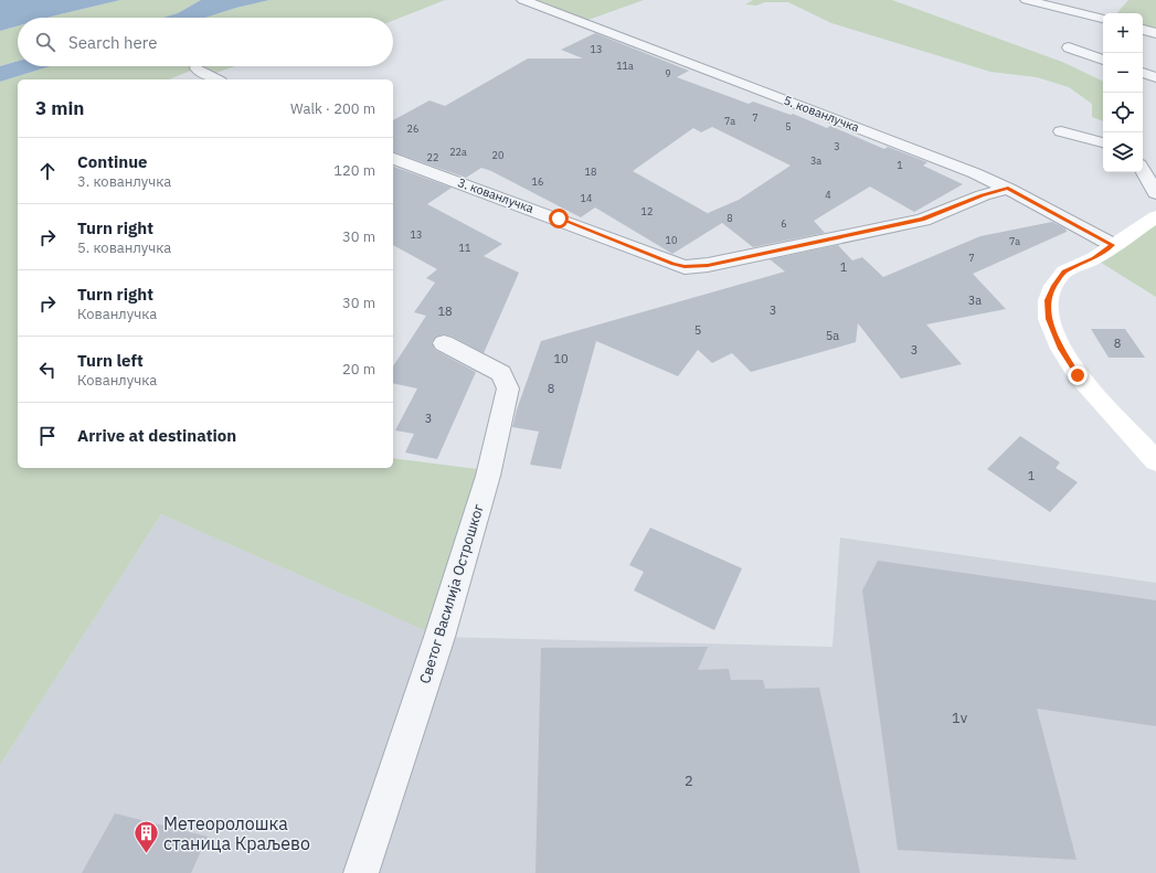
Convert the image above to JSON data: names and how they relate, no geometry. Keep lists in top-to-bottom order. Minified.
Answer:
{"streets":{"street":["5. кованлучка","3. кованлучка","Светог Василија Острошког"]},"crossings":[["5. кованлучка","3. кованлучка"]],"places":{"building":["Метеоролошка станица Краљево"]},"house_numbers":["13","11a","9","7","7a","5","26","3","22a","20","22","3a","1","18","16","4","14","12","8","6","13","10","7a","11","7","1","3a","3","18","5","5a","8","3","10","8","3","1","1v","2"],"page":{"map_buttons":["+","−"],"search":"Search here","heading":["3 min","Walk · 200 m"],"list":[["Continue","3. кованлучка","120 m"],["Turn right","5. кованлучка","30 m"],["Turn right","Кованлучка","30 m"],["Turn left","Кованлучка","20 m"],"Arrive at destination"]}}
